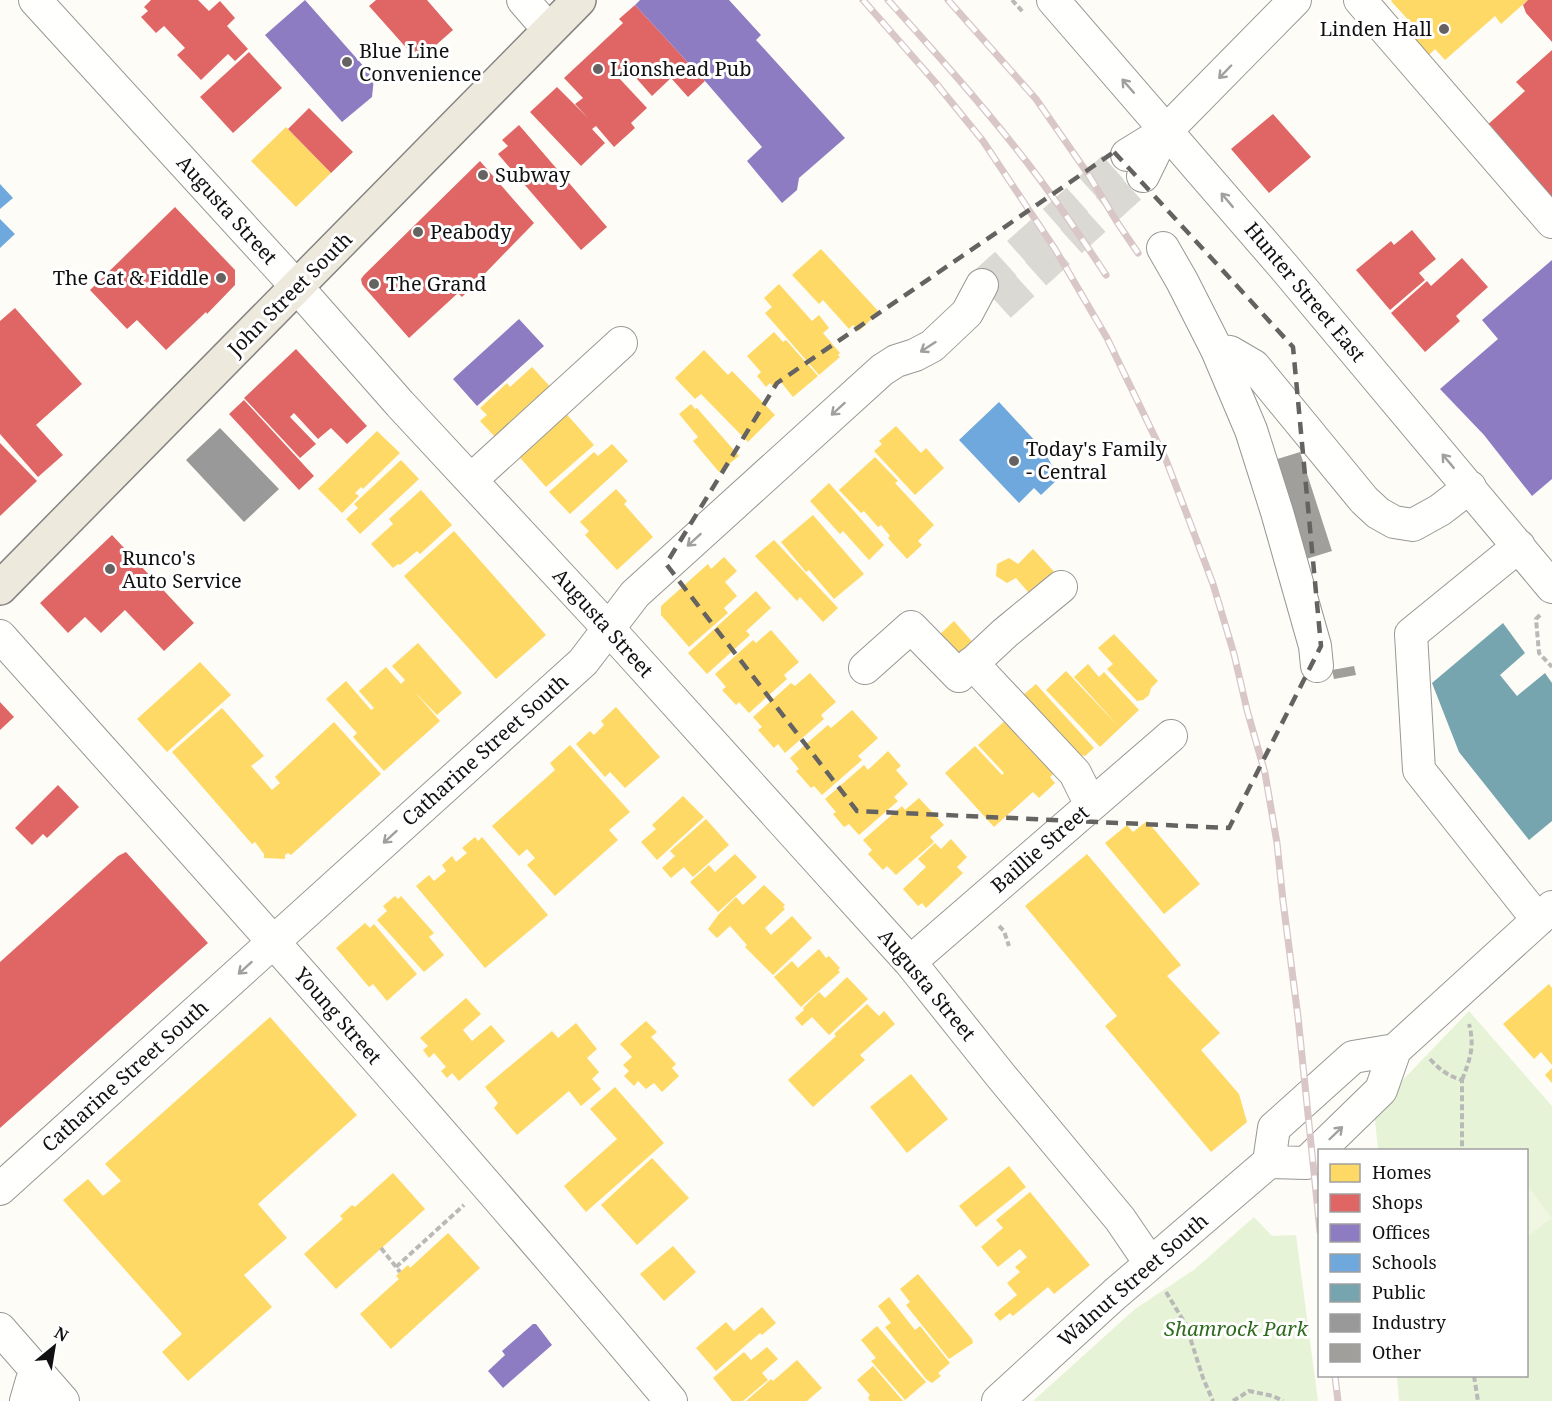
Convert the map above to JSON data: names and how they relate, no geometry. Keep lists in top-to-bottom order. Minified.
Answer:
{"streets":{"main road":["John Street South"],"street":["Augusta Street","Hunter Street East","Catharine Street South","Baillie Street","Young Street","Walnut Street South"]},"crossings":[["Augusta Street","John Street South"],["Augusta Street","Catharine Street South"],["Augusta Street","Baillie Street"],["Augusta Street","Walnut Street South"],["Catharine Street South","Young Street"]],"one_way":["Catharine Street South"],"parks":["Shamrock Park"],"places":["Linden Hall","Blue Line Convenience","Lionshead Pub","Subway","Peabody","The Cat & Fiddle","The Grand","Today's Family - Central","Runco's Auto Service"],"legend":["Homes","Shops","Offices","Schools","Public","Industry","Other"],"north":"top right"}
